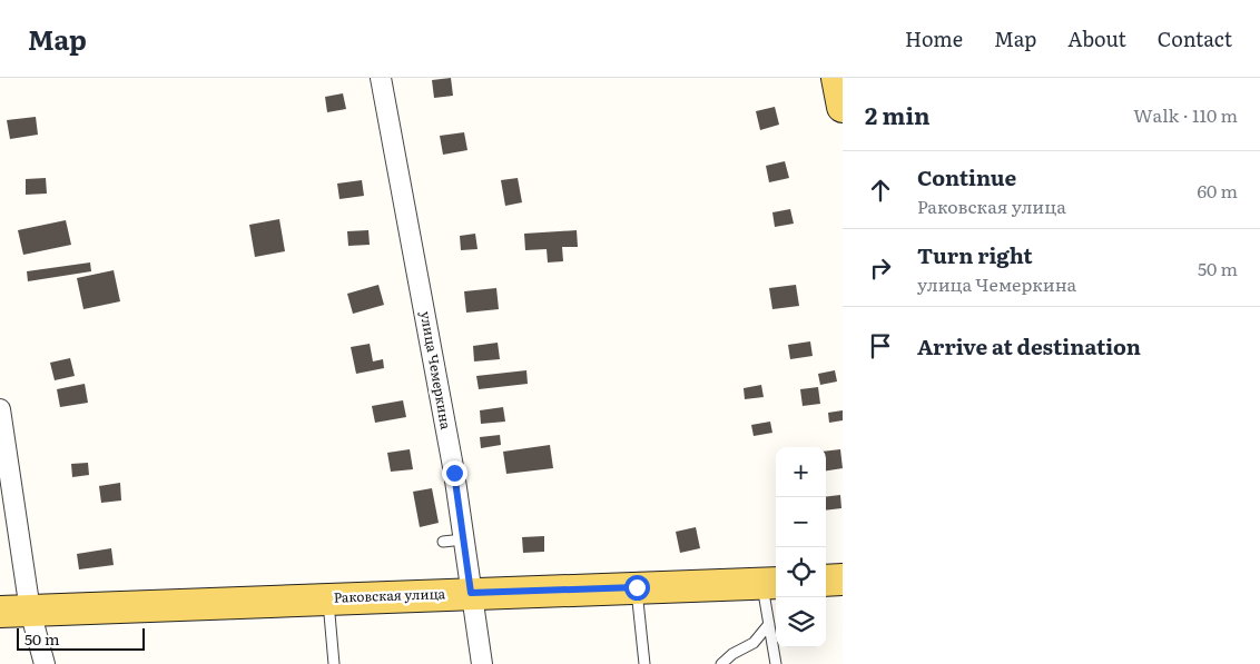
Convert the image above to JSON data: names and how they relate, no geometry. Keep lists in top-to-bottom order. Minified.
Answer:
{"streets":{"main road":["Раковская улица"],"street":["улица Чемеркина"]},"crossings":[["улица Чемеркина","Раковская улица"]],"scale_bar":"50 m","page":{"header":"Map","nav":["Home","Map","About","Contact"],"heading":["2 min","Walk · 110 m"],"list":[["Continue","Раковская улица","60 m"],["Turn right","улица Чемеркина","50 m"],"Arrive at destination"],"map_buttons":["+","−"],"scale":"50 m"}}
